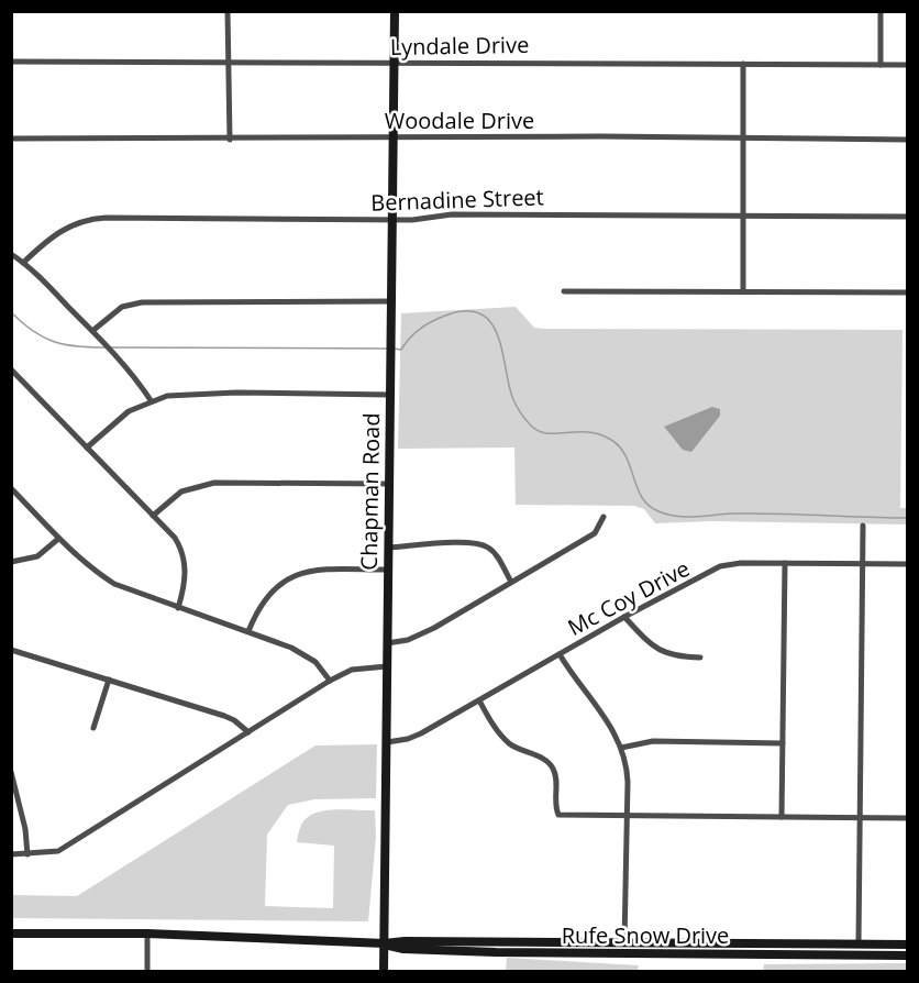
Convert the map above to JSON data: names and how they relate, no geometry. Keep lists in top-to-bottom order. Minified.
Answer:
{"streets":{"main road":["Chapman Road","Rufe Snow Drive"],"street":["Lyndale Drive","Woodale Drive","Bernadine Street","Mc Coy Drive"]},"crossings":[["Lyndale Drive","Chapman Road"],["Woodale Drive","Chapman Road"],["Bernadine Street","Chapman Road"],["Chapman Road","Mc Coy Drive"],["Chapman Road","Rufe Snow Drive"]]}
